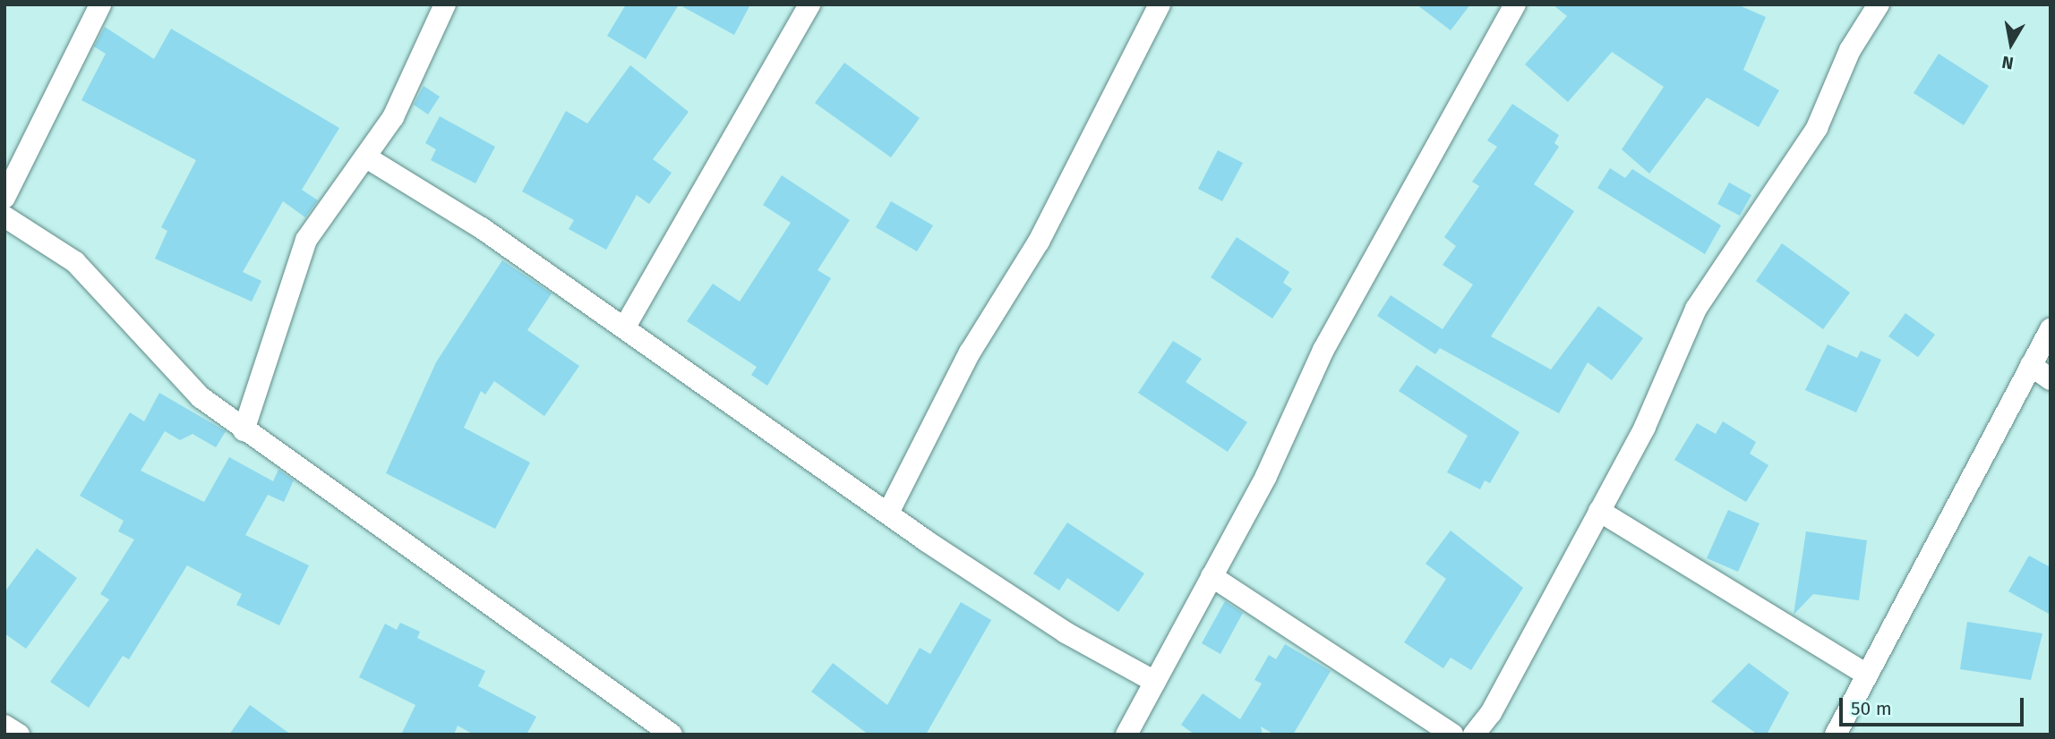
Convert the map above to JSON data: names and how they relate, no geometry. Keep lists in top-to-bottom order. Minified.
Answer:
{"scale_bar":"50 m","north":"bottom"}
